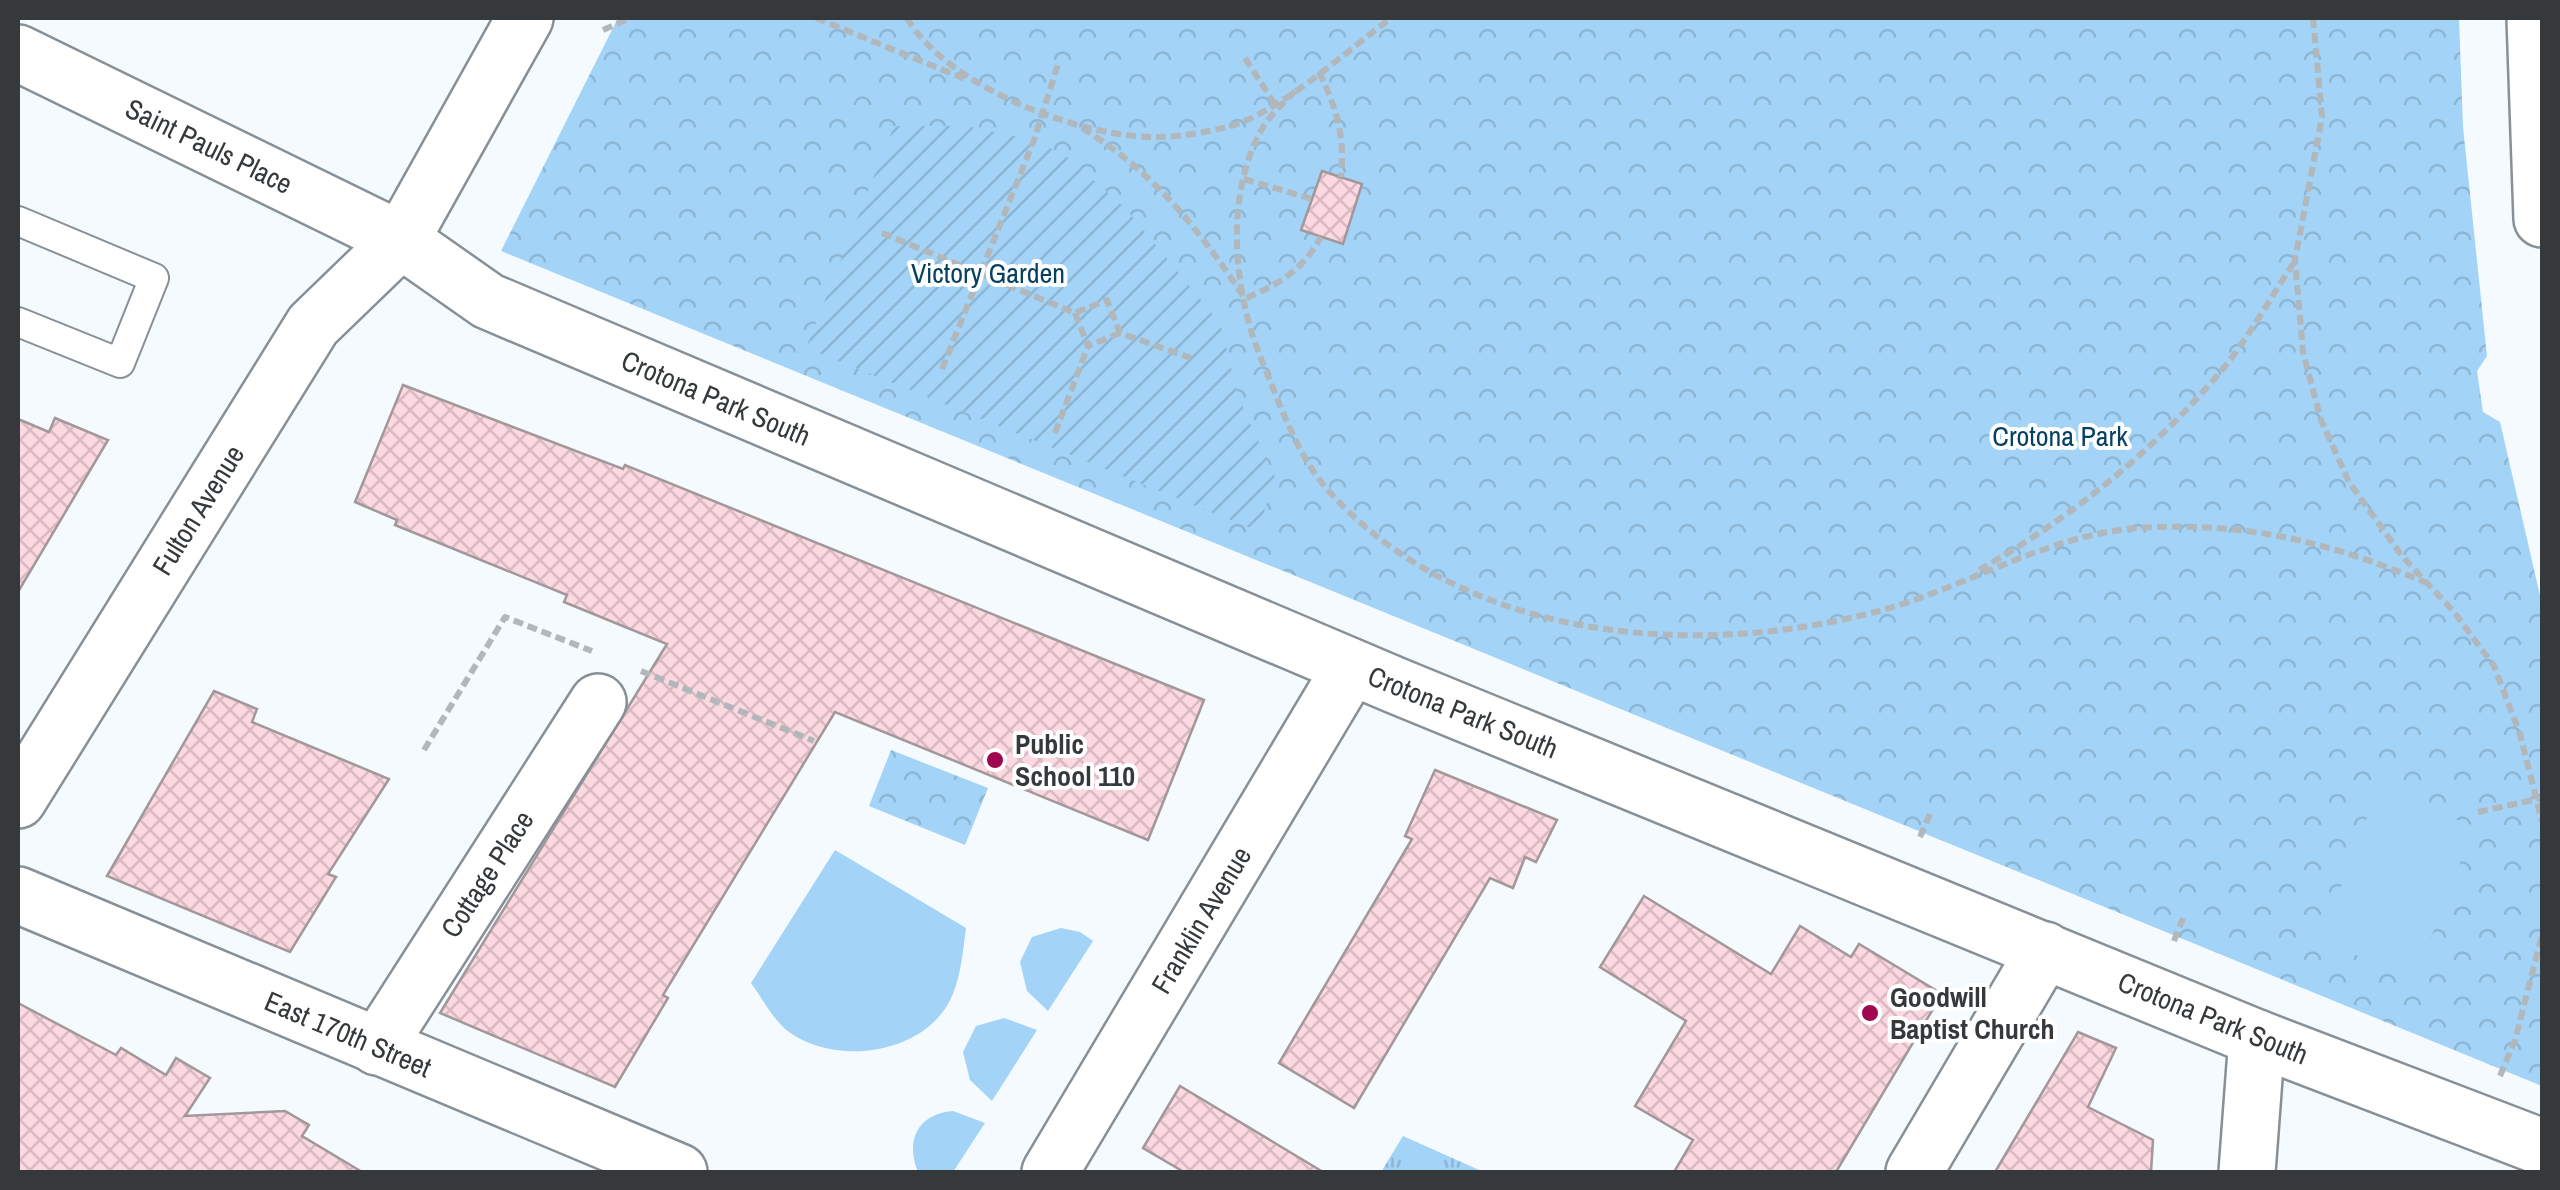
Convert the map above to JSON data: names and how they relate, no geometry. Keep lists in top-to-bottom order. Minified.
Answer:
{"streets":{"street":["Saint Pauls Place","Crotona Park South","Fulton Avenue","Cottage Place","Franklin Avenue","East 170th Street"]},"crossings":[["Saint Pauls Place","Crotona Park South"],["Saint Pauls Place","Fulton Avenue"],["Crotona Park South","Fulton Avenue"],["Crotona Park South","Franklin Avenue"],["Cottage Place","East 170th Street"]],"parks":["Victory Garden","Crotona Park"],"places":["Public School 110","Goodwill Baptist Church"]}
